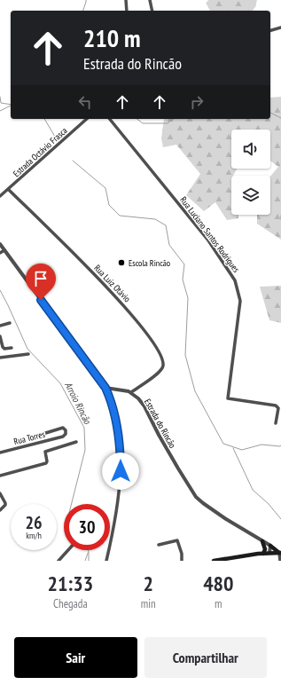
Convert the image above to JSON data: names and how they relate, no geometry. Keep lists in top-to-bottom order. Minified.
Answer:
{"streets":{"street":["Estrada Octávio Frasca","Rua Luciano Santos Rodrigues","Rua Luiz Otávio","Estrada do Rincão","Rua Torres"]},"crossings":[["Estrada Octávio Frasca","Rua Luiz Otávio"],["Rua Luiz Otávio","Estrada do Rincão"]],"water":["Arroio Rincão"],"places":["Escola Rincão"],"page":{"turn":["210 m","Estrada do Rincão"],"speed":"26 km/h","limit":"30","eta":["21:33","Chegada","2","min","480","m"],"buttons":["Sair","Compartilhar"]}}
